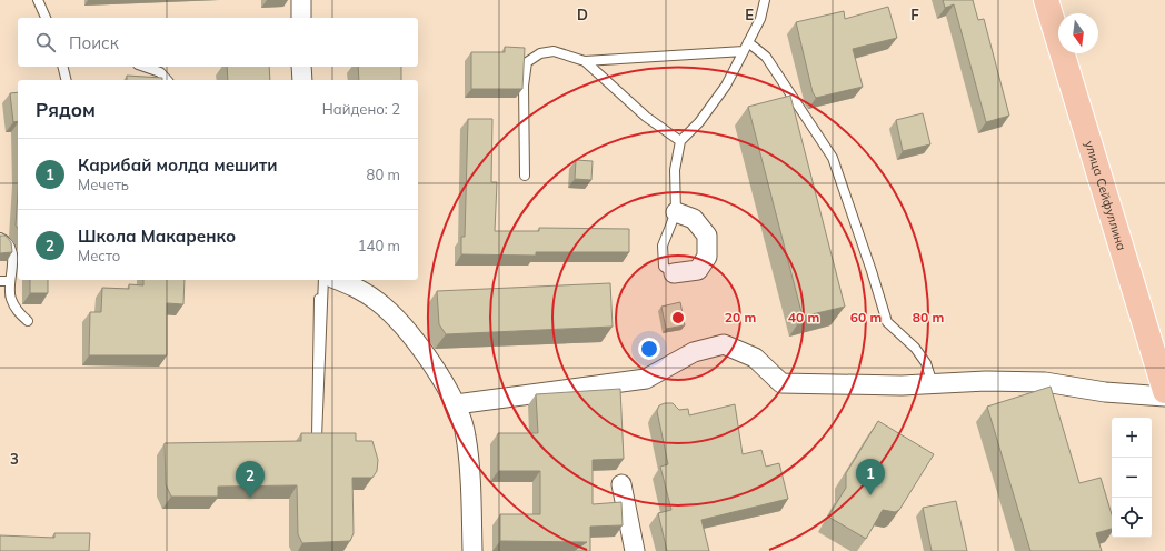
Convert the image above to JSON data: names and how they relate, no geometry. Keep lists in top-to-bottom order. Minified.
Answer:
{"streets":{"main road":["улица Сейфуллина"]},"north":"bottom","page":{"search":"Поиск","heading":["Рядом","Найдено: 2"],"list":[{"mark":"1","name":"Карибай молда мешити","note":"Мечеть","value":"80 m"},{"mark":"2","name":"Школа Макаренко","note":"Место","value":"140 m"}],"map_buttons":["+","−"],"pins":["1","2"]},"grid":{"columns":["D","E","F"],"rows":["3"]},"rings":["20 m","40 m","60 m","80 m"]}
